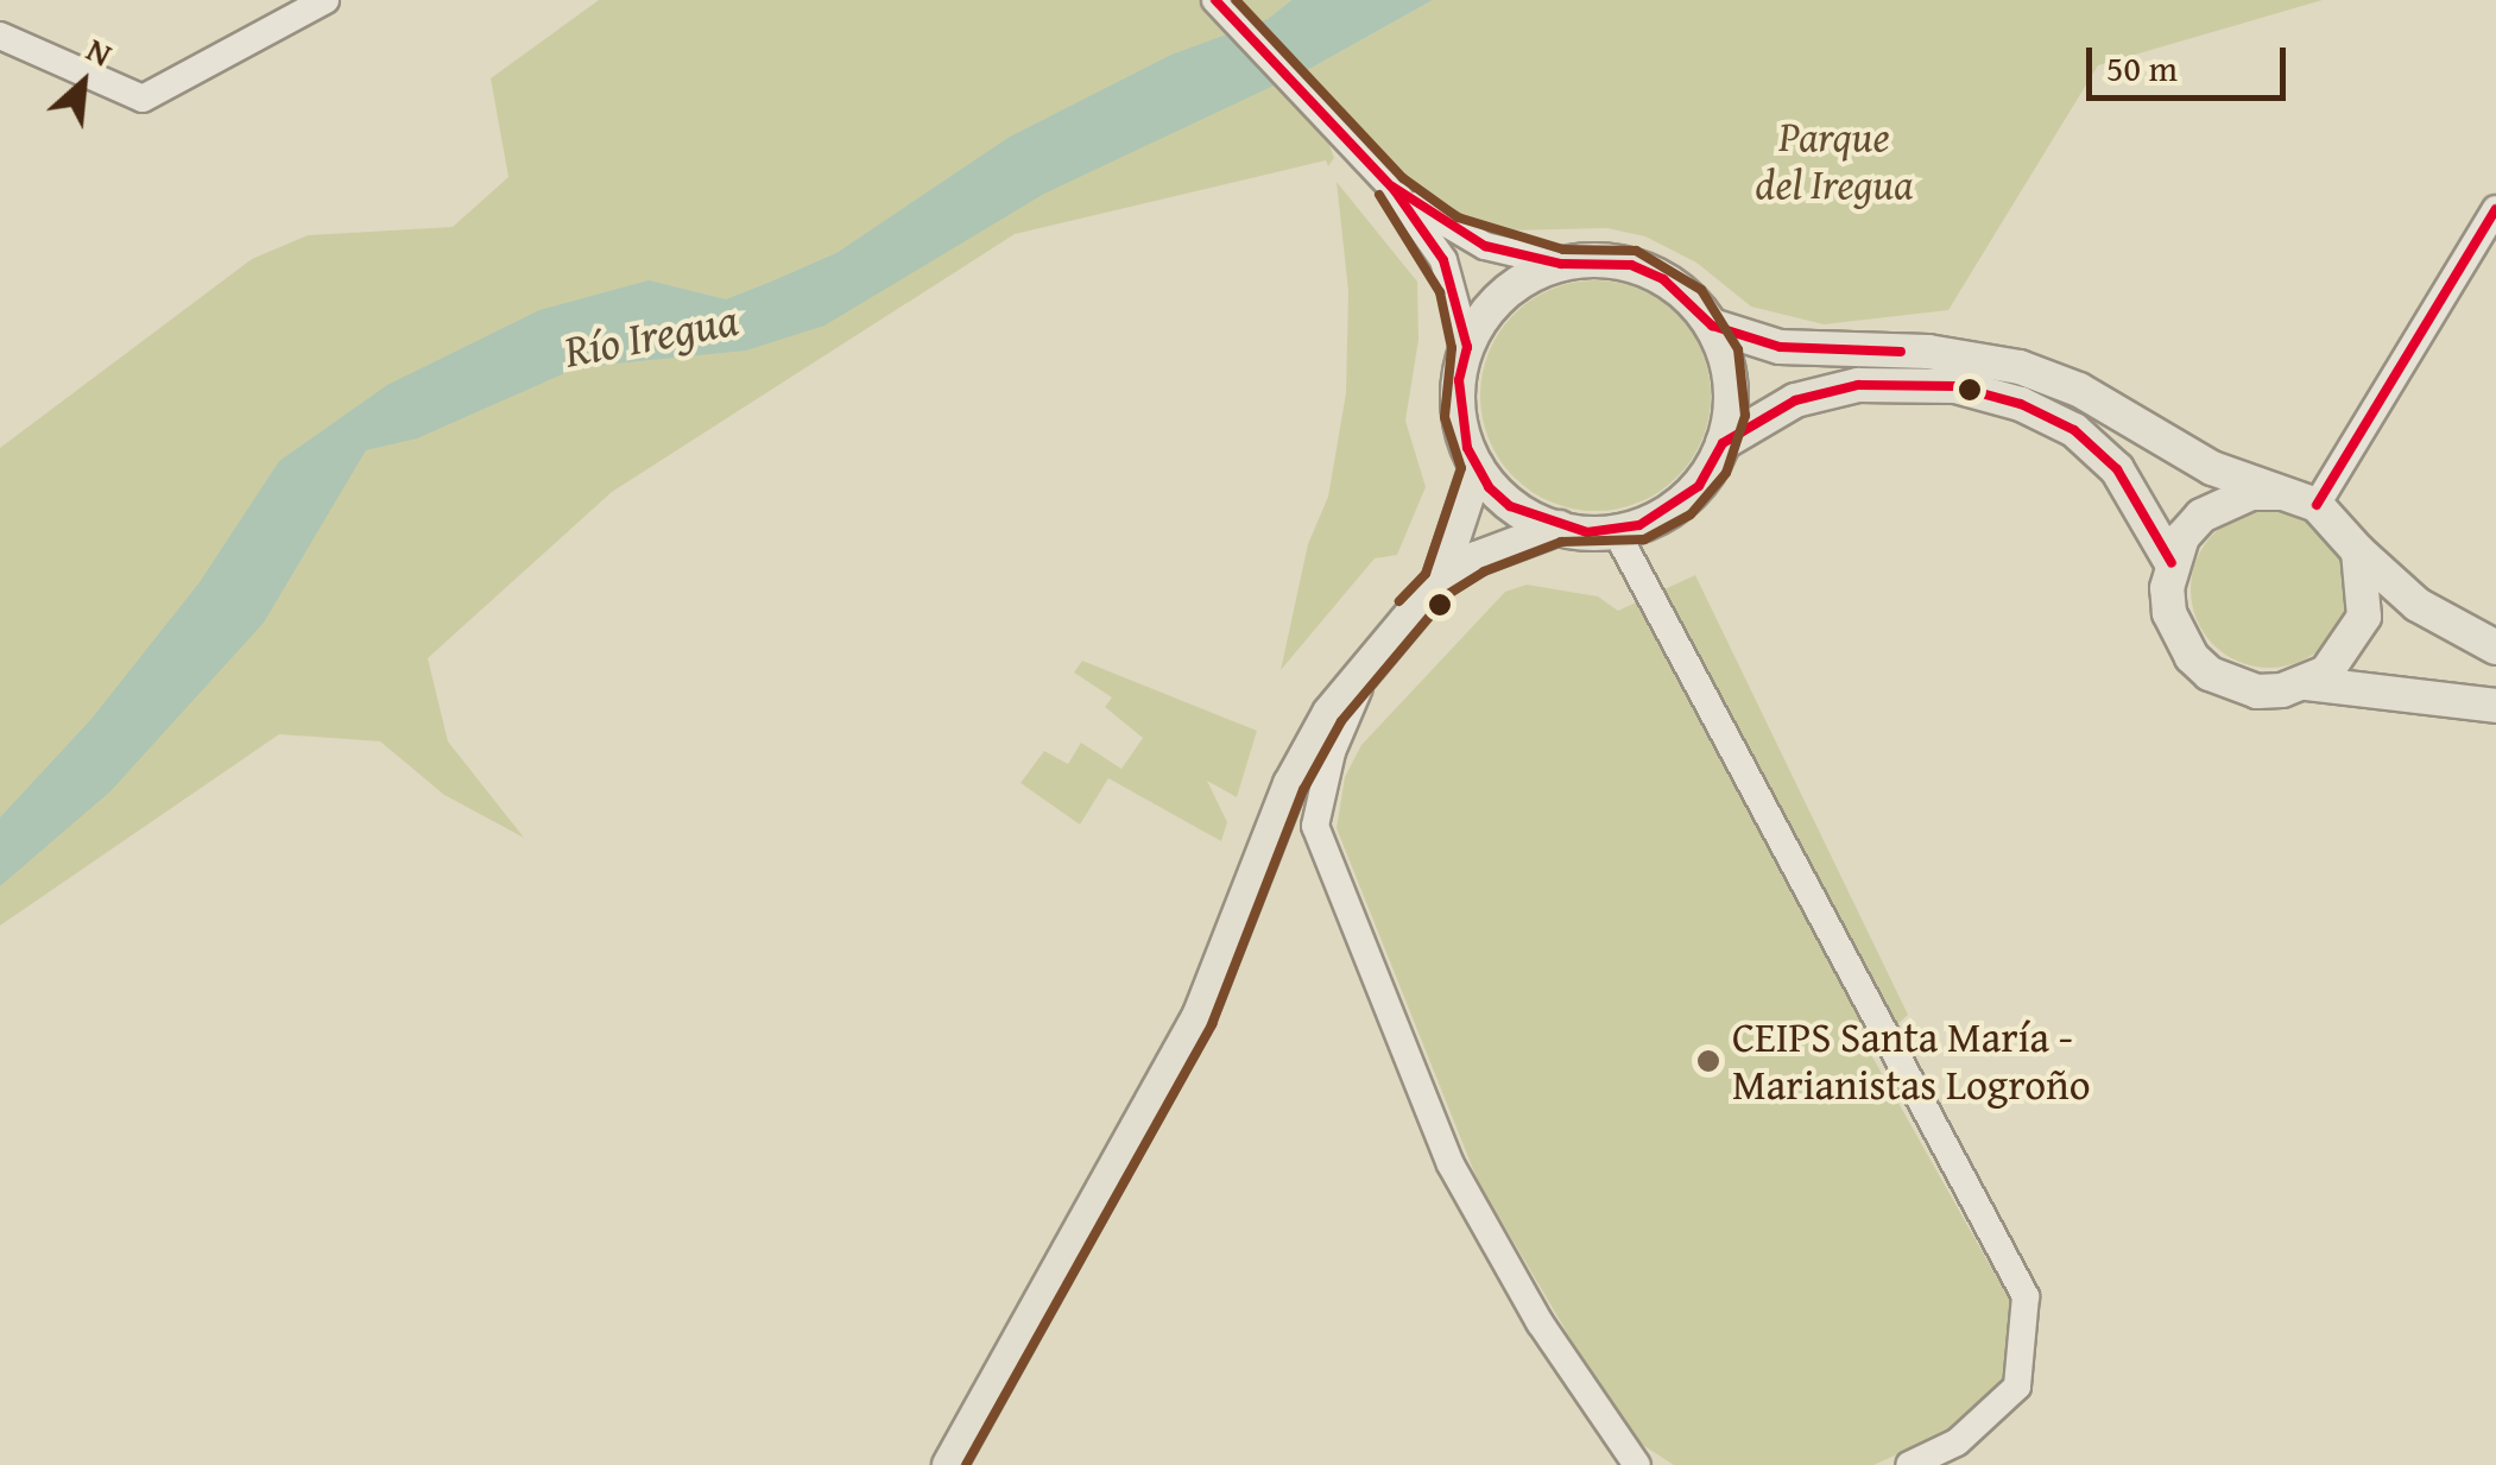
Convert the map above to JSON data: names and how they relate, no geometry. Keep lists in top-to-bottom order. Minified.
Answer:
{"water":["Río Iregua"],"parks":["Parque del Iregua"],"places":["CEIPS Santa María - Marianistas Logroño"],"scale_bar":"50 m","north":"top right"}
